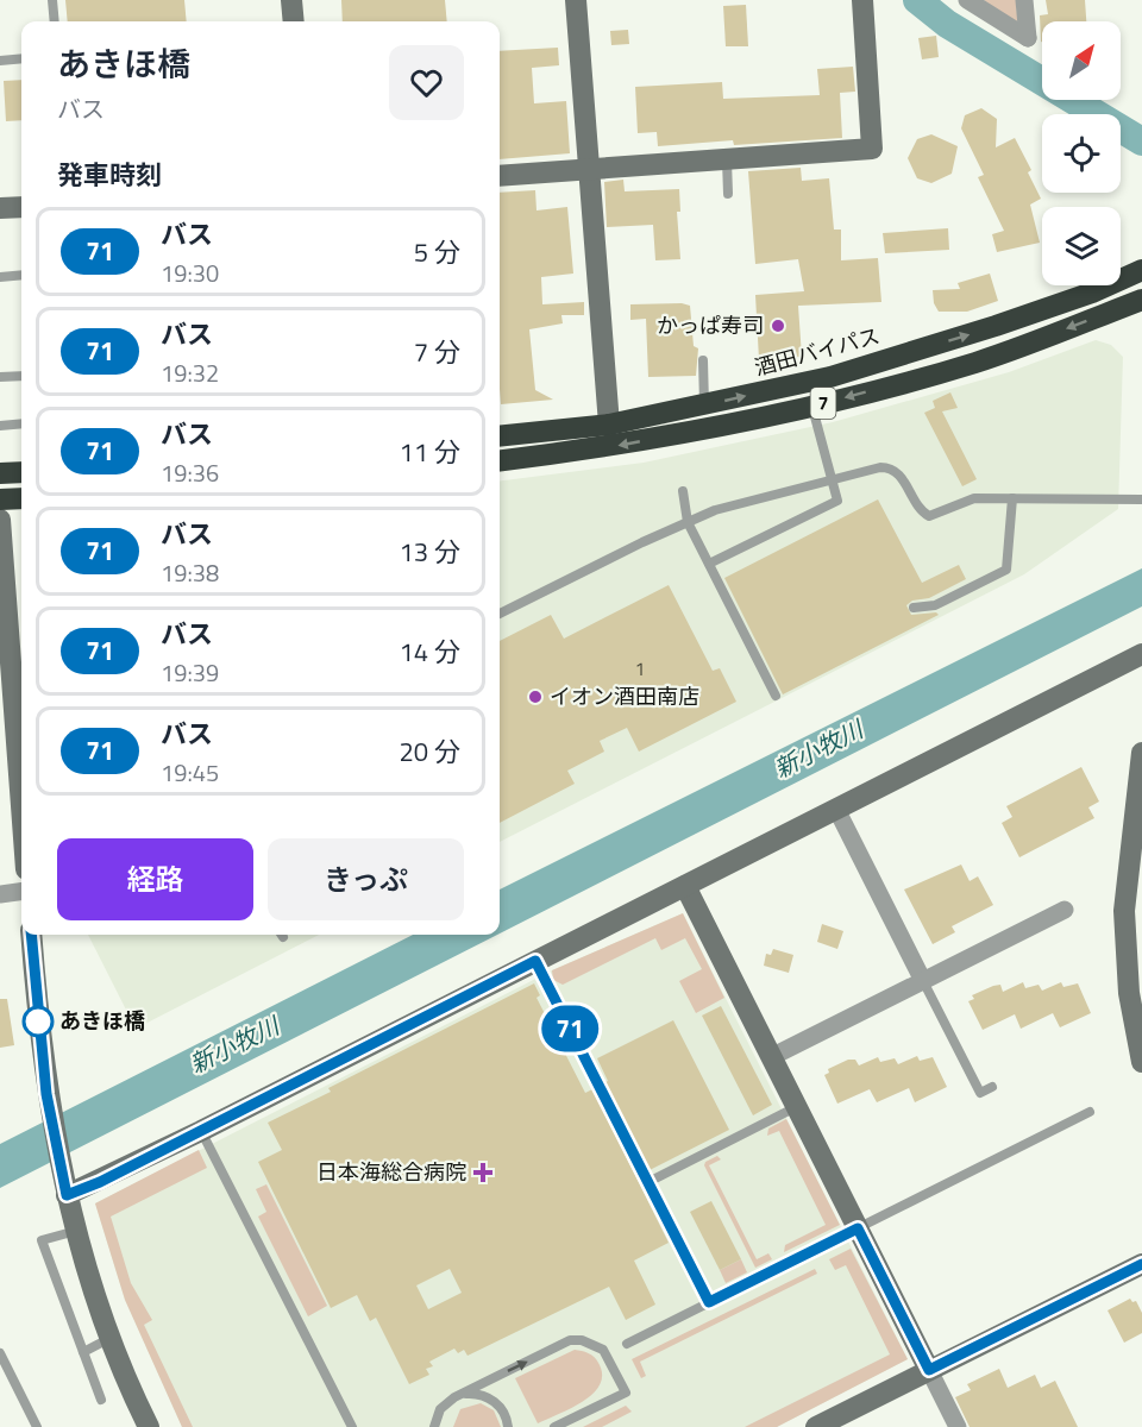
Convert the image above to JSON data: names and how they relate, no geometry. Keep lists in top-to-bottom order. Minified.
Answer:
{"streets":{"highway":["酒田バイパス","7"]},"water":["新小牧川"],"places":{"other":["かっぱ寿司","イオン酒田南店","あきほ橋"],"health":["日本海総合病院"]},"lines":["bus line 71"],"house_numbers":["1"],"north":"top right","page":{"on_map":"71","heading":[["あきほ橋","バス"],"発車時刻"],"list":[{"mark":"71","name":"バス","note":"19:30","value":"5 分"},{"mark":"71","name":"バス","note":"19:32","value":"7 分"},{"mark":"71","name":"バス","note":"19:36","value":"11 分"},{"mark":"71","name":"バス","note":"19:38","value":"13 分"},{"mark":"71","name":"バス","note":"19:39","value":"14 分"},{"mark":"71","name":"バス","note":"19:45","value":"20 分"}],"buttons":["経路","きっぷ"]}}
